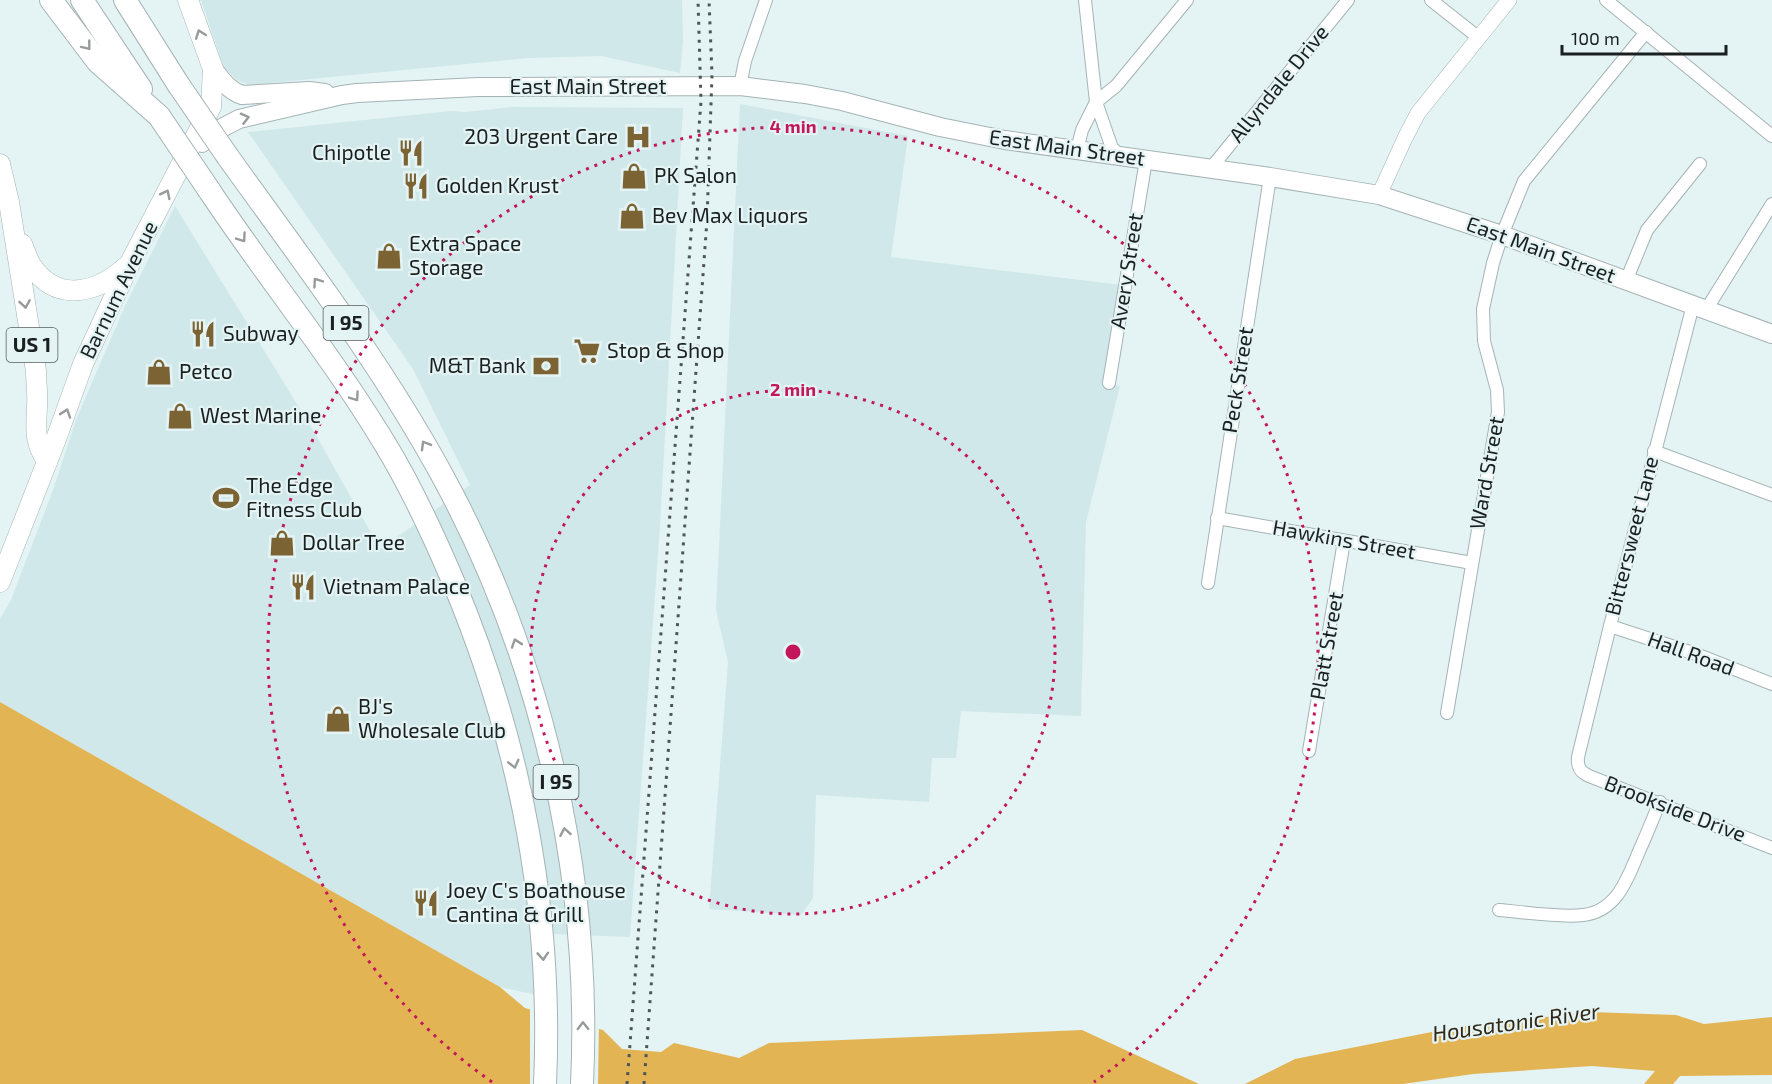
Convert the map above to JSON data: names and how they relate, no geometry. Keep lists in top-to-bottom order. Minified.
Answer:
{"streets":{"highway":["I 95"],"main road":["East Main Street","Barnum Avenue","US 1"],"street":["Allyndale Drive","Avery Street","Peck Street","Ward Street","Bittersweet Lane","Hawkins Street","Platt Street","Hall Road","Brookside Drive"]},"crossings":[["Allyndale Drive","East Main Street"],["East Main Street","Avery Street"],["East Main Street","Barnum Avenue"],["East Main Street","Peck Street"],["East Main Street","Ward Street"],["East Main Street","Bittersweet Lane"],["Barnum Avenue","US 1"],["Peck Street","Hawkins Street"],["Ward Street","Hawkins Street"],["Bittersweet Lane","Hall Road"],["Bittersweet Lane","Brookside Drive"],["Hawkins Street","Platt Street"]],"one_way":["Barnum Avenue"],"water":["Housatonic River"],"places":{"hospital":["203 Urgent Care"],"restaurant":["Chipotle","Golden Krust","Subway","Vietnam Palace","Joey C's Boathouse Cantina & Grill"],"shop":["PK Salon","Bev Max Liquors","Extra Space Storage","Petco","West Marine","Dollar Tree","BJ's Wholesale Club"],"supermarket":["Stop & Shop"],"bank":["M&T Bank"],"sports":["The Edge Fitness Club"]},"scale_bar":"100 m","rings":["4 min","2 min"]}
